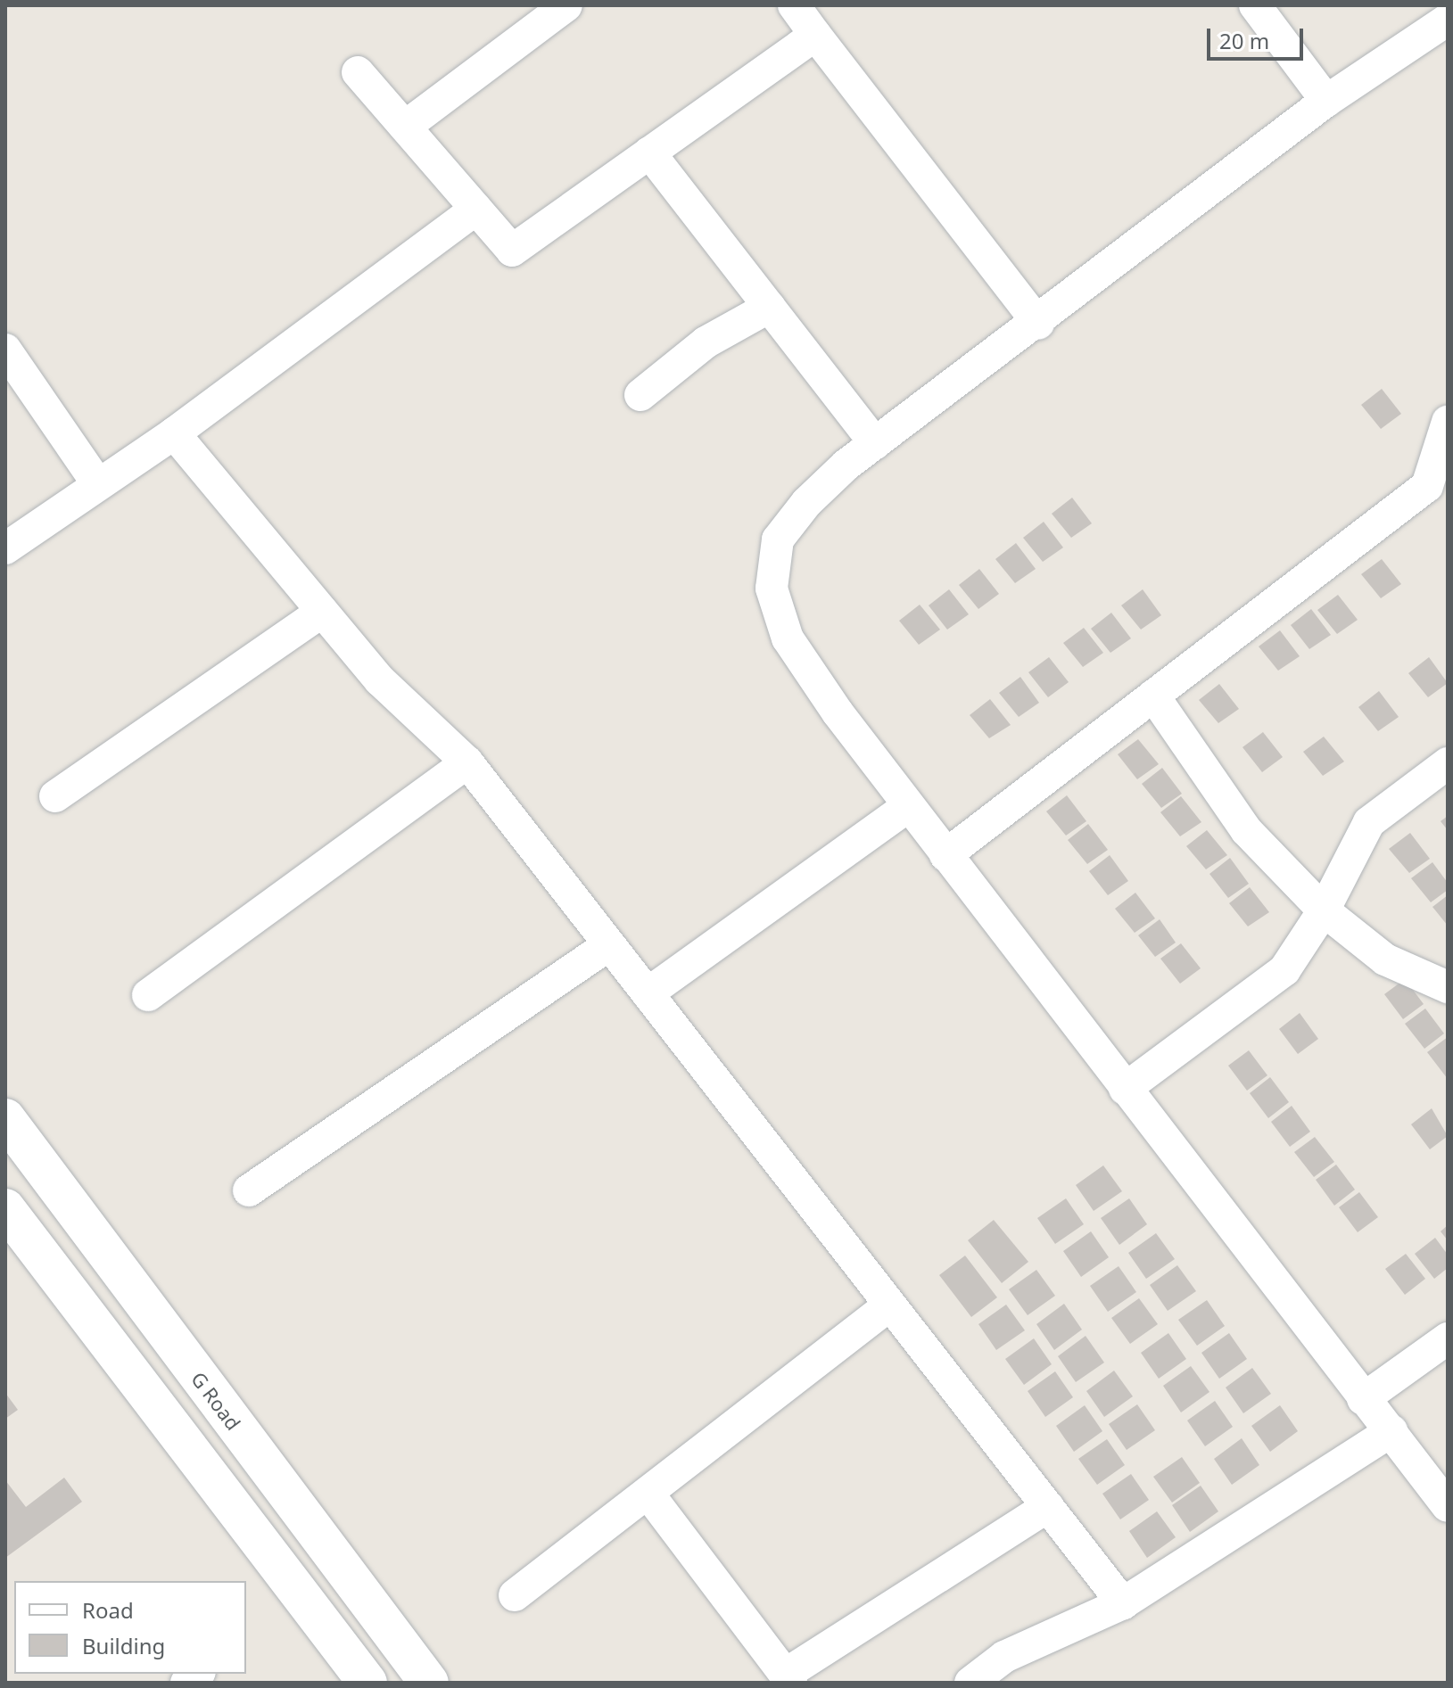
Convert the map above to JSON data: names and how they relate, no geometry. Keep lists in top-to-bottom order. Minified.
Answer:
{"streets":{"street":["G Road"]},"legend":["Road","Building"],"scale_bar":"20 m"}
